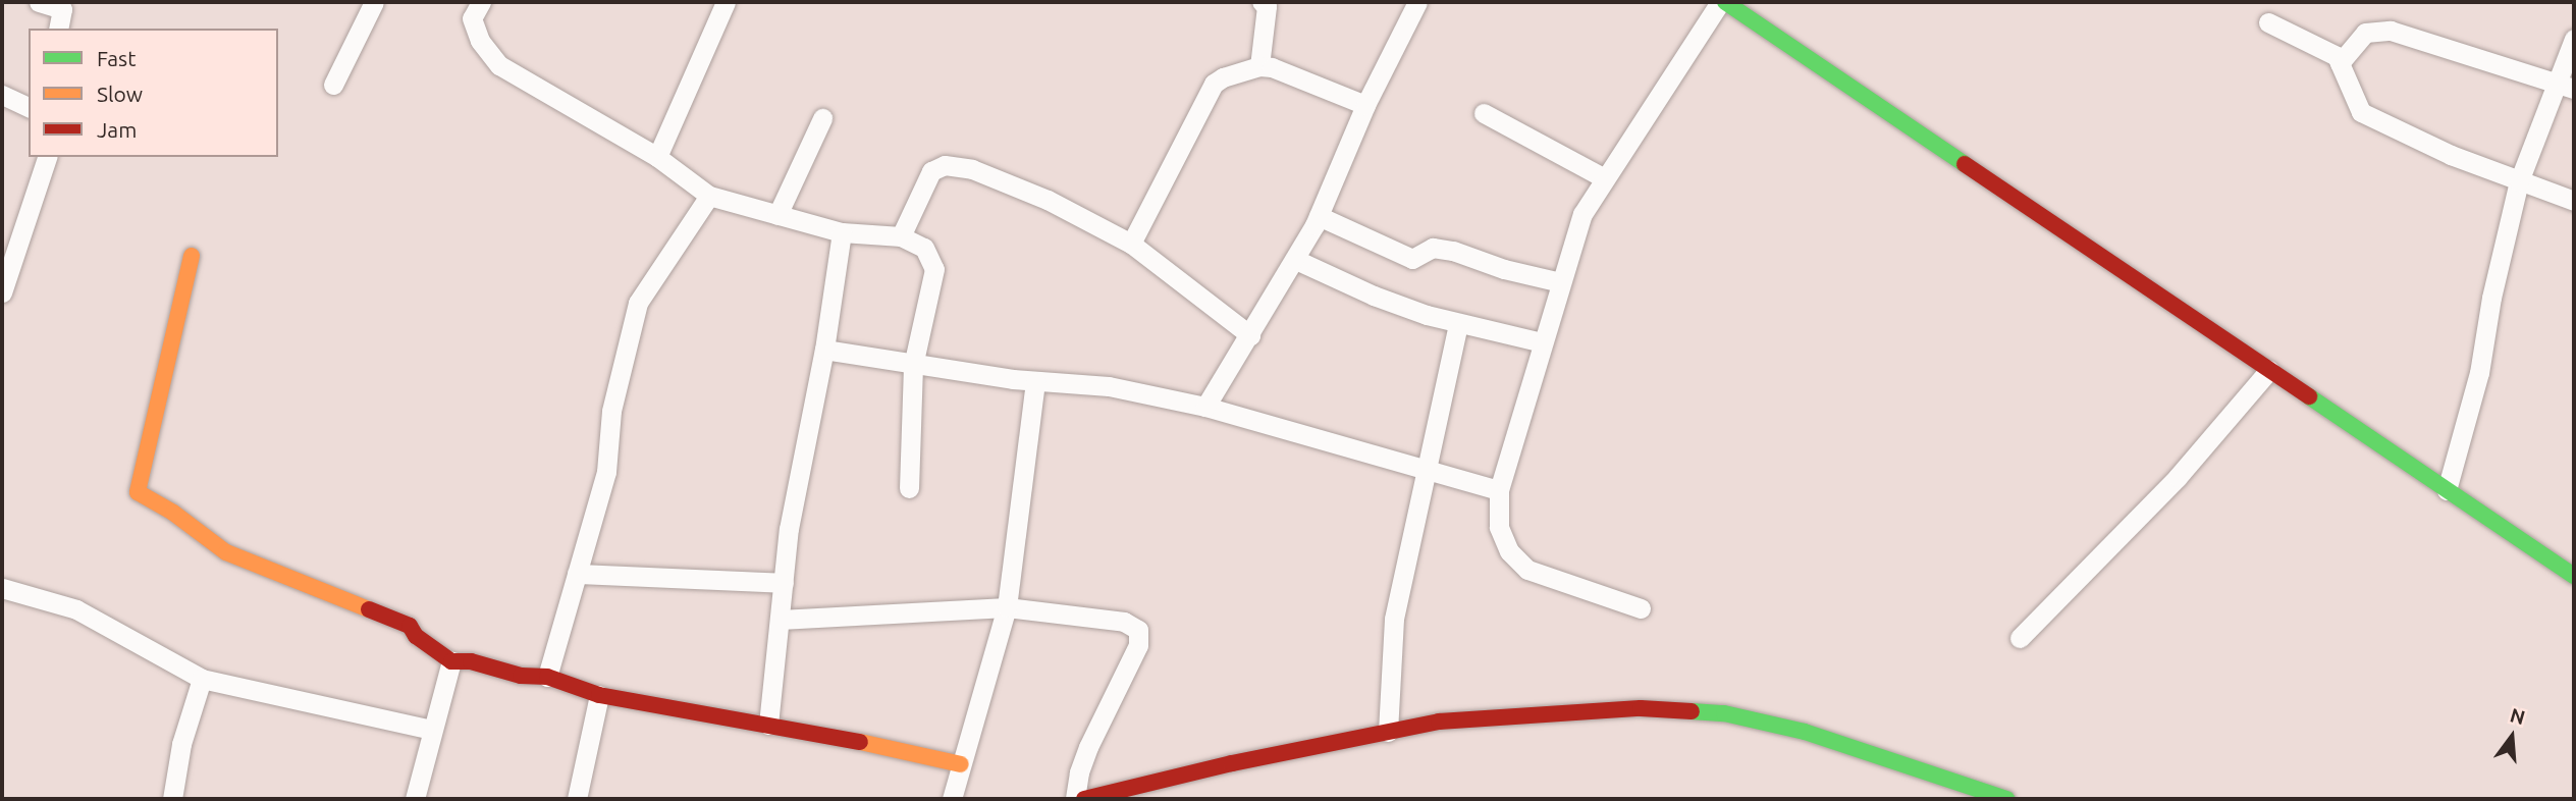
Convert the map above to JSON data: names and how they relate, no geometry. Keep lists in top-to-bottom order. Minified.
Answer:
{"legend":["Fast","Slow","Jam"],"north":"top"}
